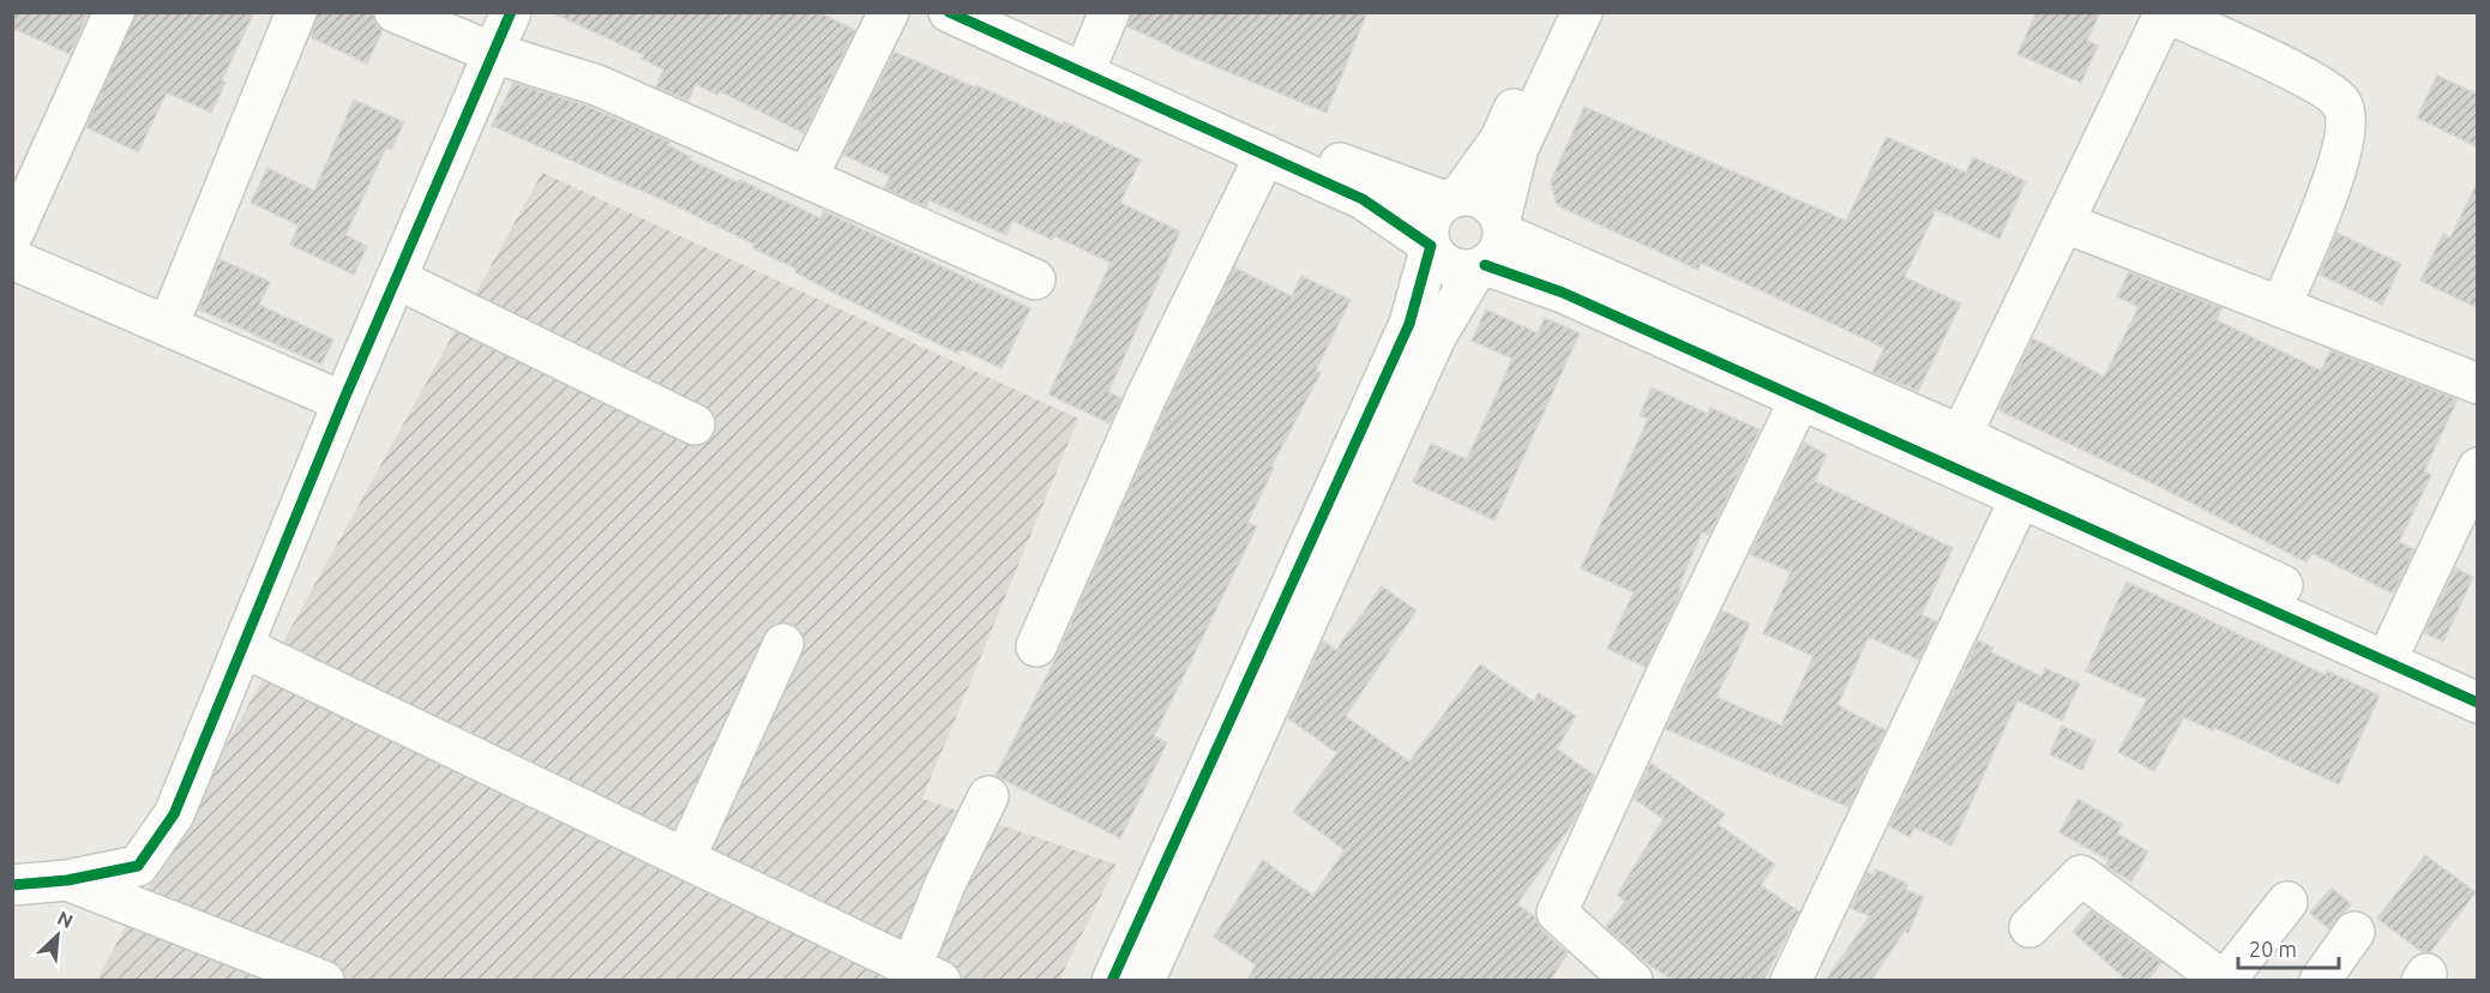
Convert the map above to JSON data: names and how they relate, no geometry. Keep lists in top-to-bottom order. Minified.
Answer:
{"scale_bar":"20 m","north":"top right"}
